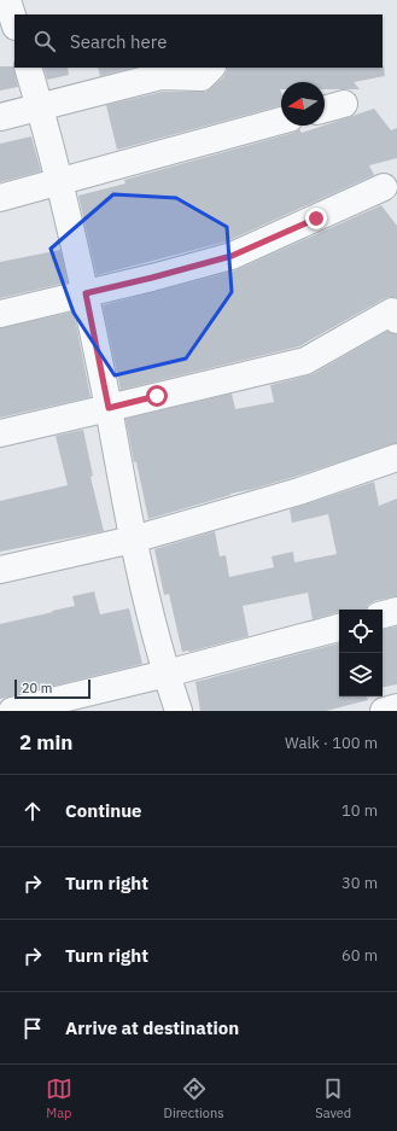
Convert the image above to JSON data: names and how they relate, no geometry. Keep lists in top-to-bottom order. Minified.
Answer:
{"scale_bar":"20 m","north":"left","page":{"search":"Search here","scale":"20 m","heading":["2 min","Walk · 100 m"],"list":[["Continue","10 m"],["Turn right","30 m"],["Turn right","60 m"],"Arrive at destination"],"nav":["Map","Directions","Saved"]}}
